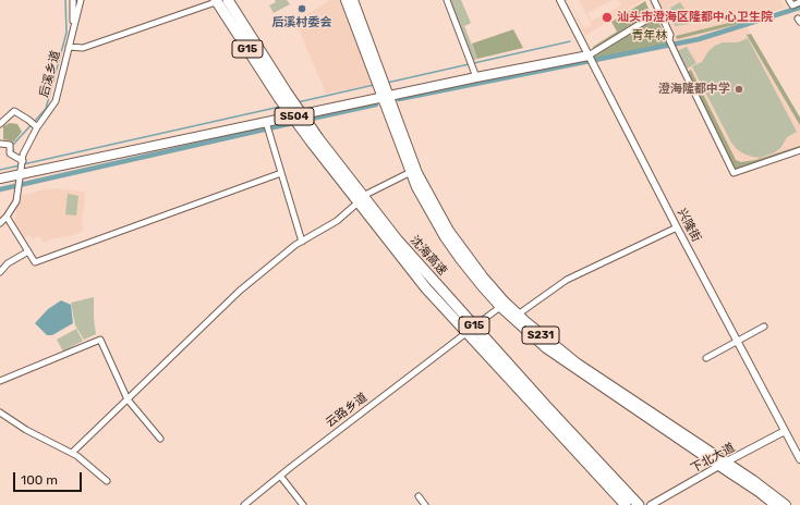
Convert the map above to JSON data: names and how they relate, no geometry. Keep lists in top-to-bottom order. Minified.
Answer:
{"streets":{"highway":["G15","沈海高速"],"main road":["S504","S231"],"street":["后溪乡道","兴隆街","云路乡道","下北大道"]},"crossings":[["后溪乡道","S504"],["S504","兴隆街"],["S504","S231"],["兴隆街","下北大道"],["S231","下北大道"]],"parks":["青年林"],"places":["后溪村委会","汕头市澄海区隆都中心卫生院","澄海隆都中学"],"scale_bar":"100 m"}
